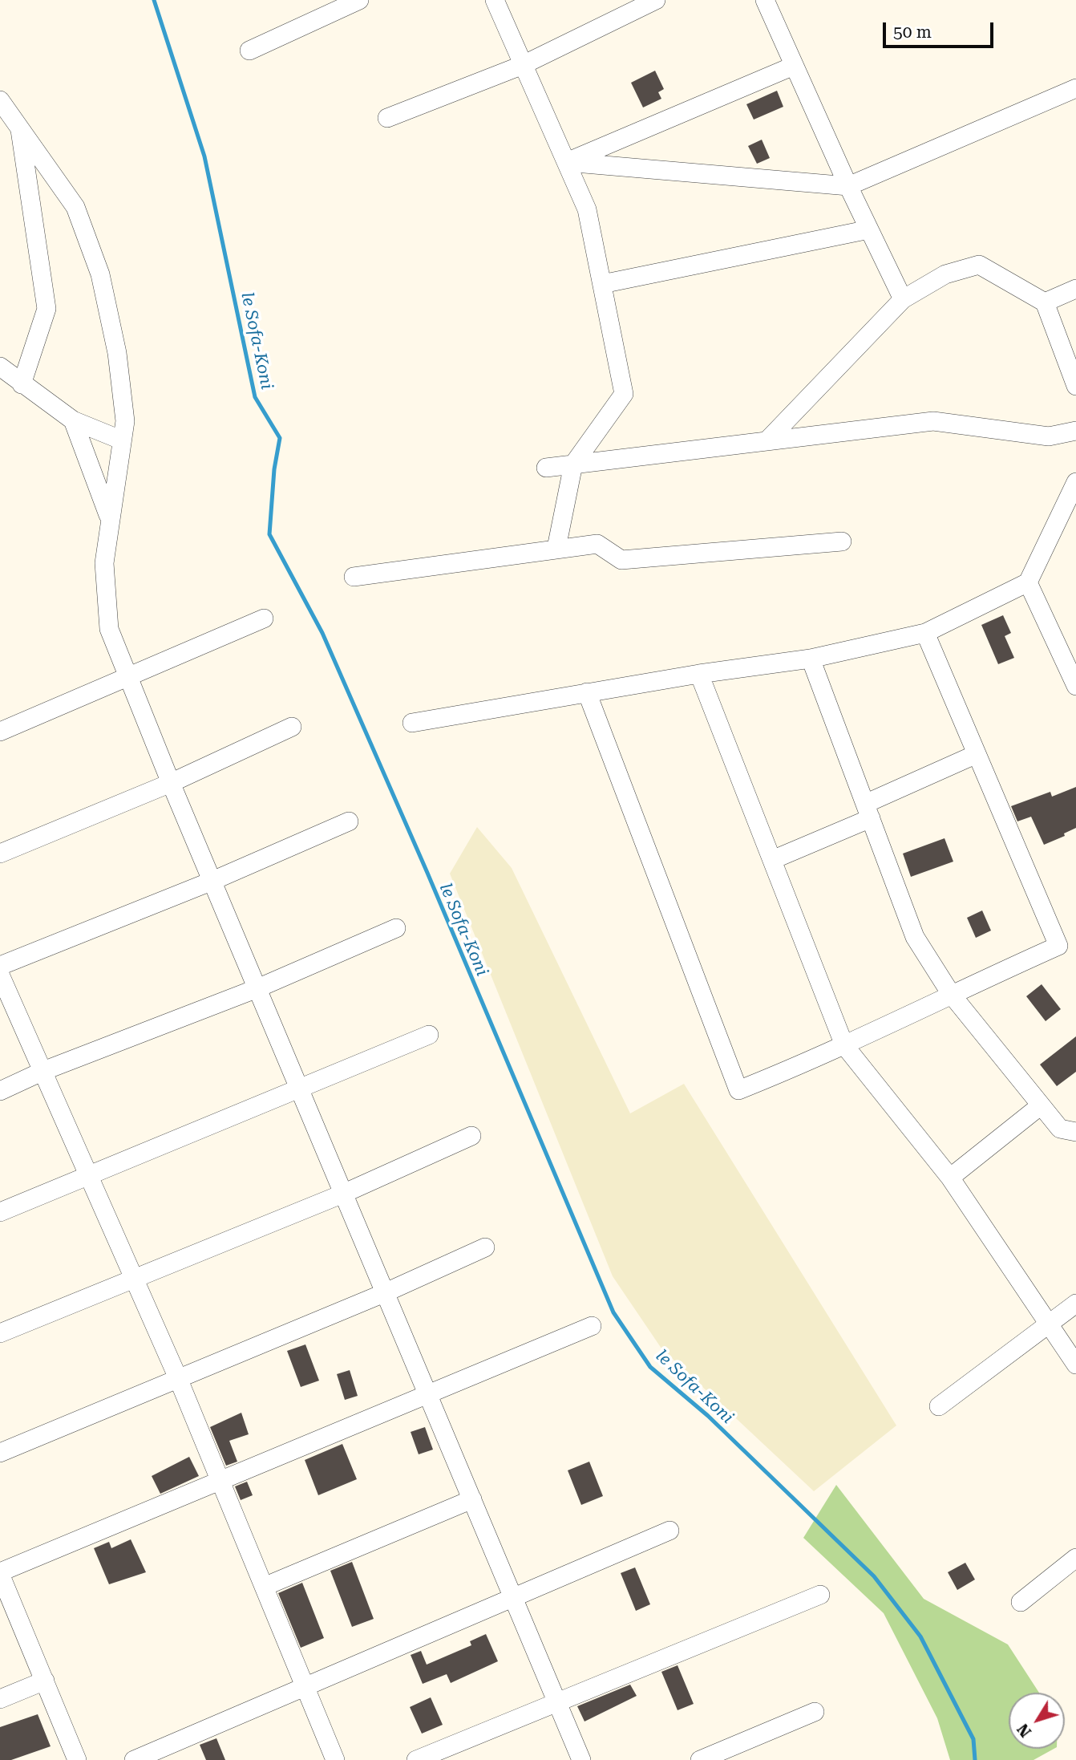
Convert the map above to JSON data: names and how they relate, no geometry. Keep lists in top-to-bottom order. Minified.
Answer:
{"water":["le Sofa-Koni"],"scale_bar":"50 m","north":"bottom left"}
